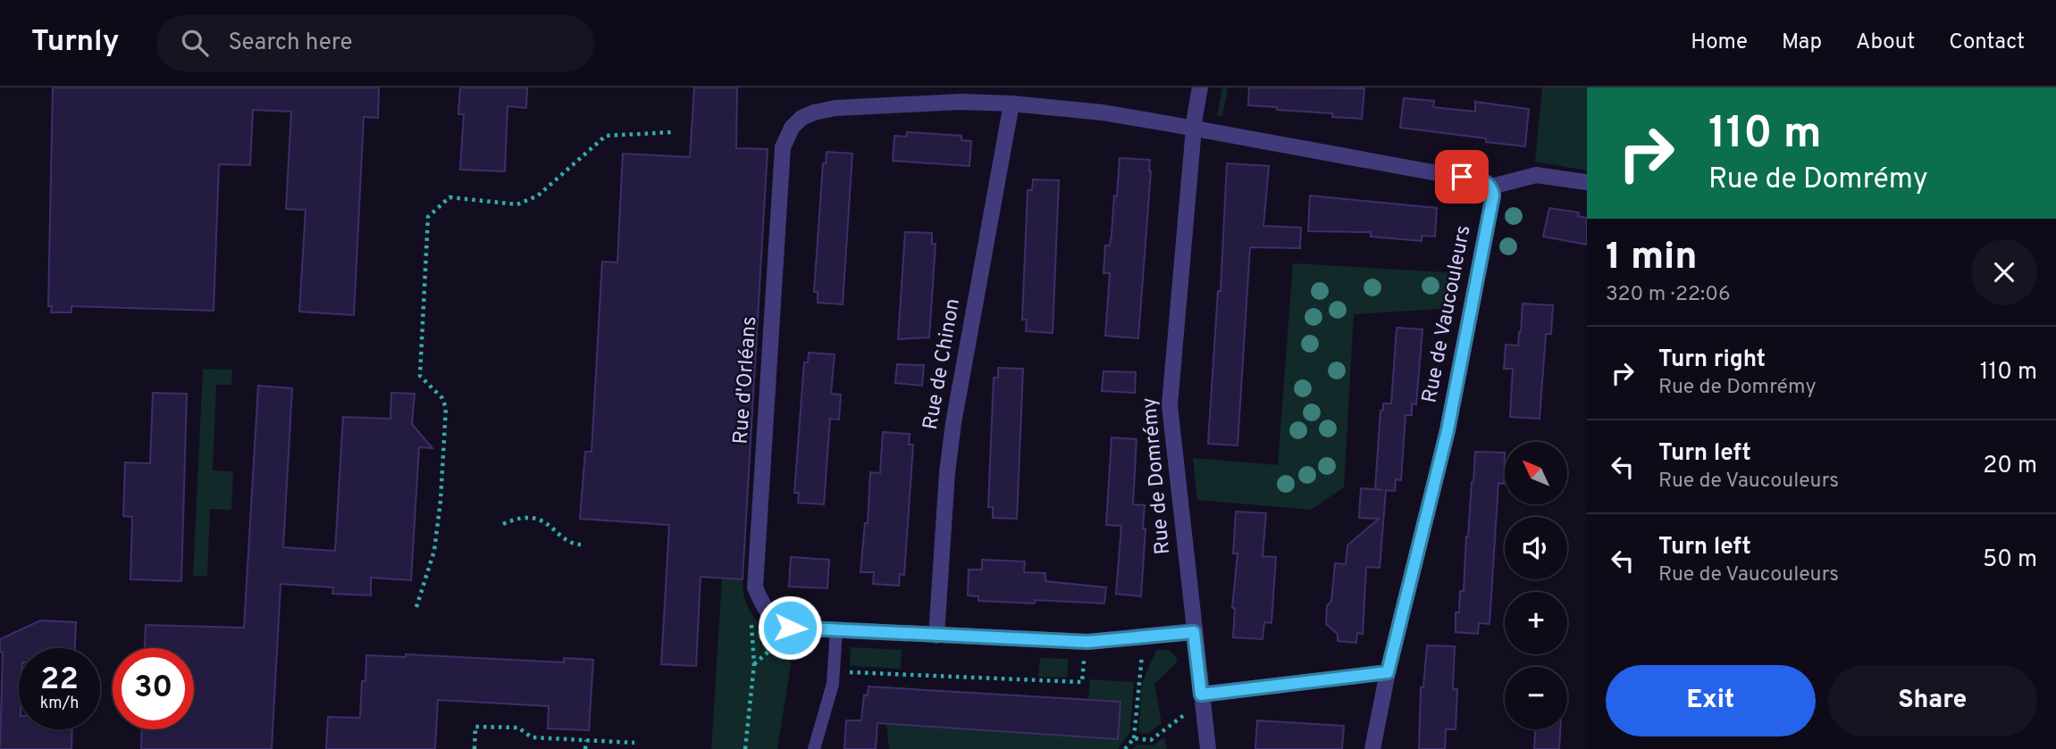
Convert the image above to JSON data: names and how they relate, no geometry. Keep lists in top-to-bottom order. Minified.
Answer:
{"streets":{"street":["Rue de Vaucouleurs","Rue de Chinon","Rue d'Orléans","Rue de Domrémy"]},"crossings":[["Rue de Chinon","Rue d'Orléans"],["Rue d'Orléans","Rue de Domrémy"]],"north":"top left","page":{"header":"Turnly","search":"Search here","nav":["Home","Map","About","Contact"],"turn":["110 m","Rue de Domrémy"],"heading":["1 min","320 m · 22:06"],"list":[{"name":"Turn right","note":"Rue de Domrémy","value":"110 m"},{"name":"Turn left","note":"Rue de Vaucouleurs","value":"20 m"},{"name":"Turn left","note":"Rue de Vaucouleurs","value":"50 m"}],"map_buttons":["+","−"],"speed":"22 km/h","limit":"30","buttons":["Exit","Share"]}}
